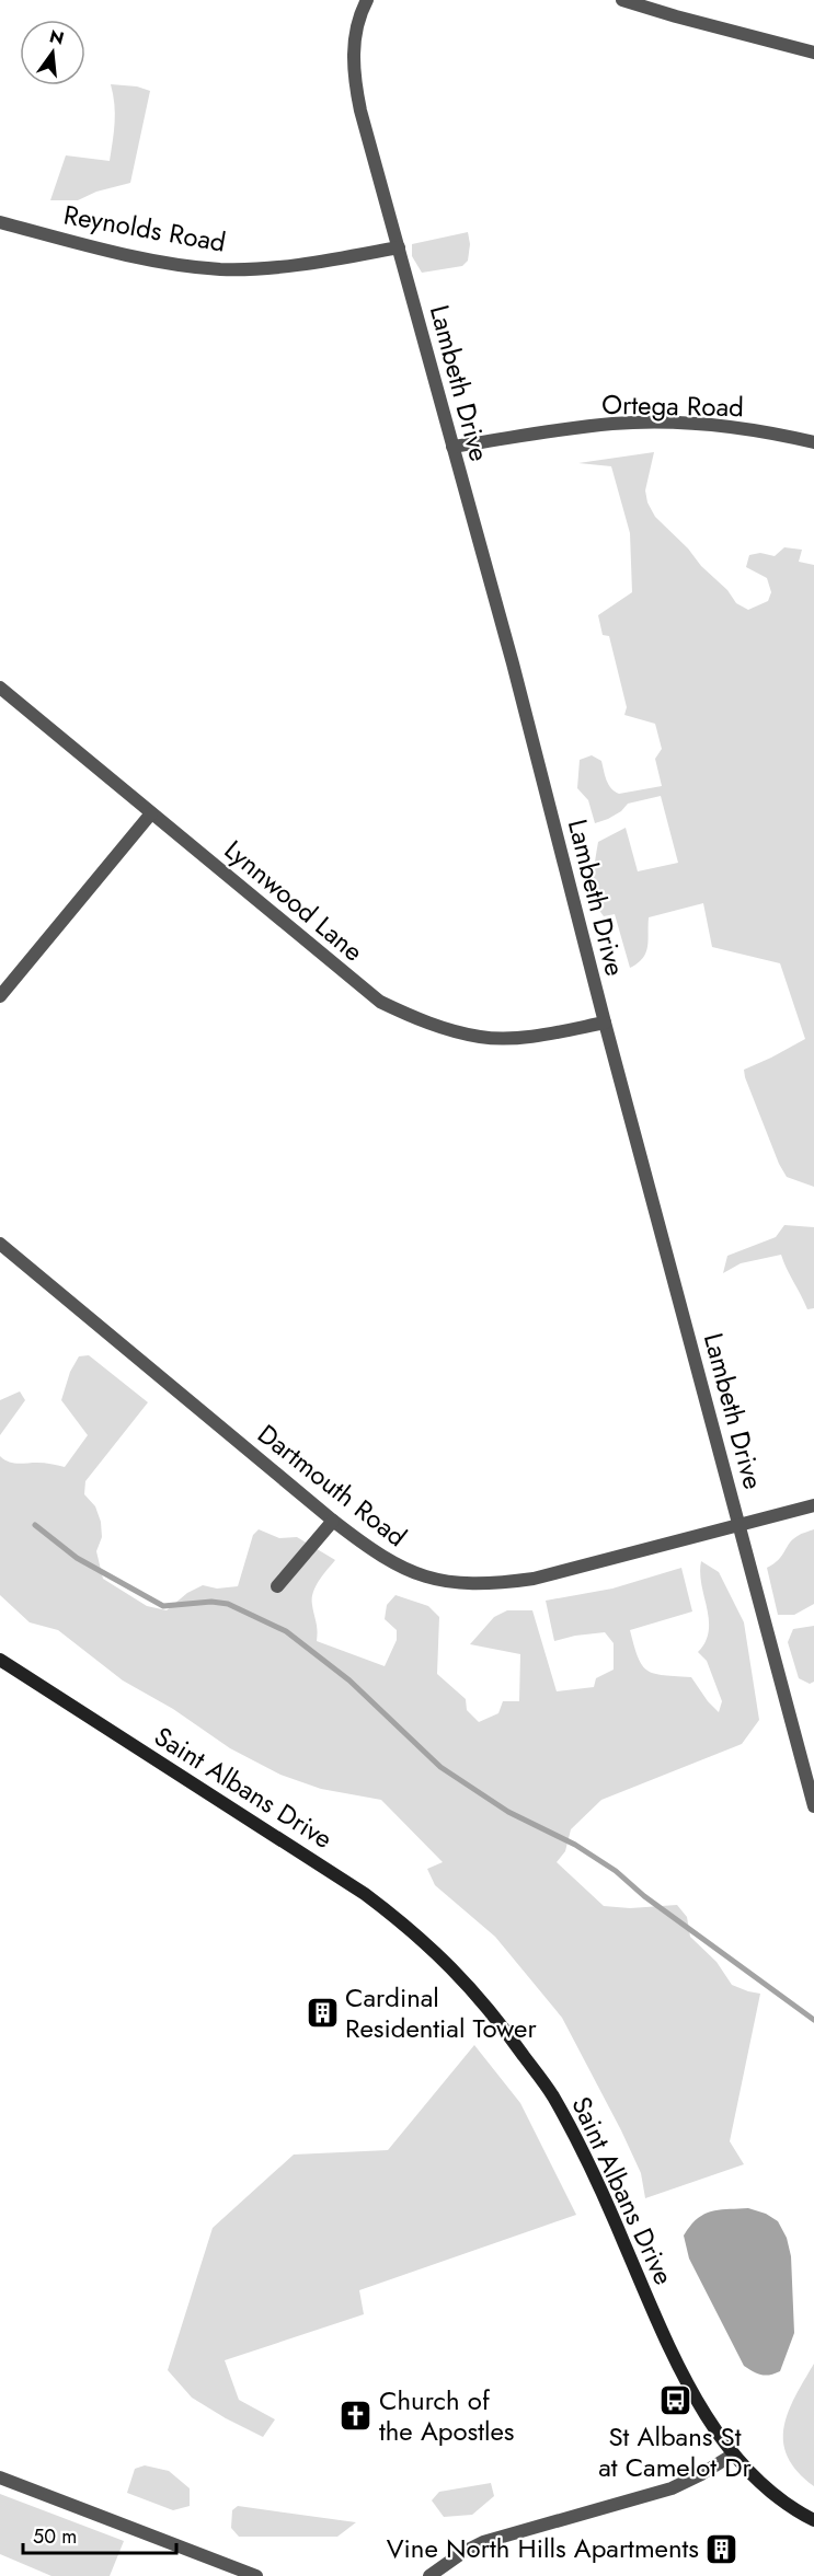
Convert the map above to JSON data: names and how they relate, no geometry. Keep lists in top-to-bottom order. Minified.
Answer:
{"streets":{"street":["Reynolds Road","Lambeth Drive","Ortega Road","Lynnwood Lane","Dartmouth Road","Saint Albans Drive"]},"crossings":[["Reynolds Road","Lambeth Drive"],["Lambeth Drive","Ortega Road"],["Lambeth Drive","Lynnwood Lane"],["Lambeth Drive","Dartmouth Road"]],"places":{"building":["Cardinal Residential Tower","Vine North Hills Apartments"],"bus stop":["St Albans St at Camelot Dr"],"church":["Church of the Apostles"]},"scale_bar":"50 m","north":"top"}
